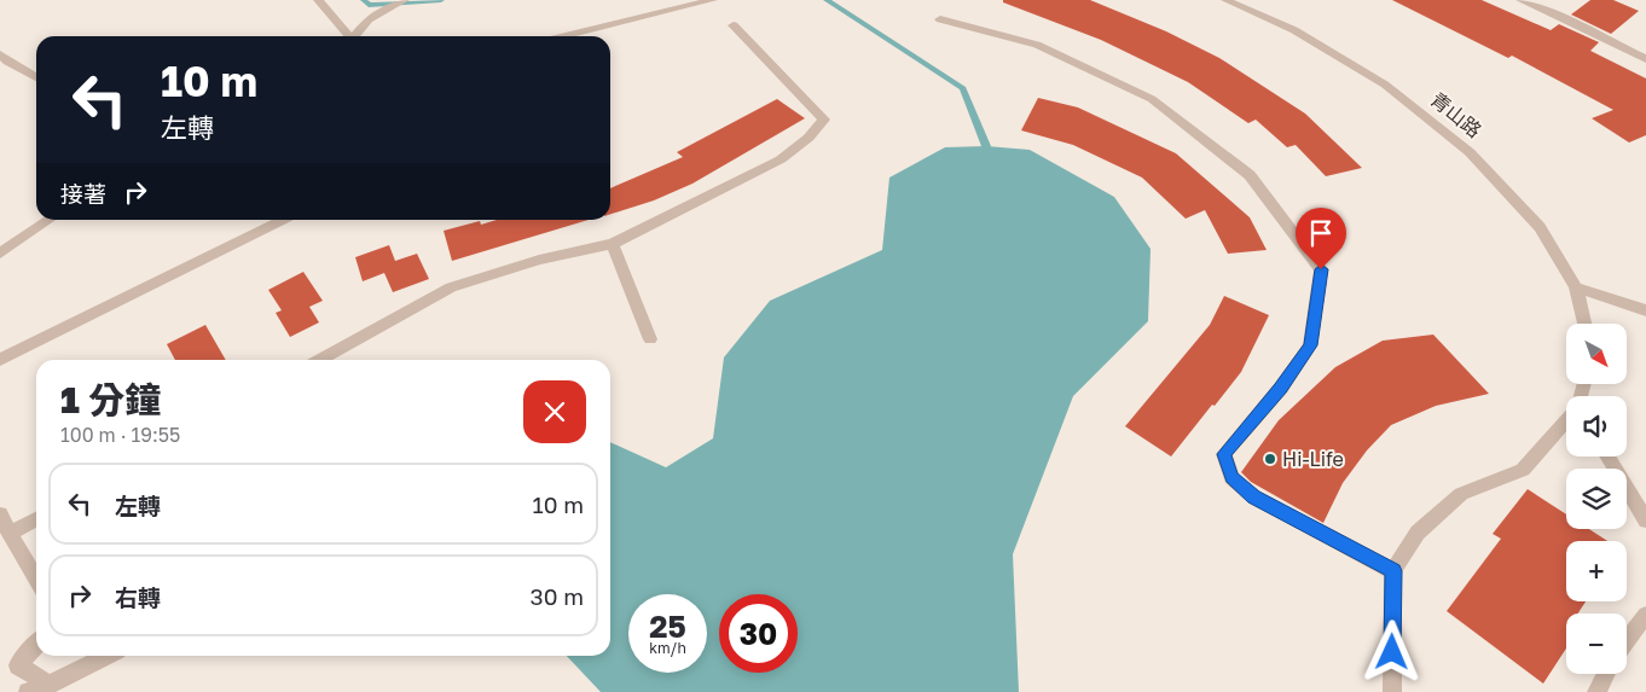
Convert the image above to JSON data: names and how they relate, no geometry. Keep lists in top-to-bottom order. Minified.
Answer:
{"streets":{"street":["青山路"]},"places":["Hi-Life"],"north":"bottom right","page":{"turn":["10 m","左轉"],"then":"接著","map_buttons":["+","−"],"heading":["1 分鐘","100 m · 19:55"],"list":[{"name":"左轉","value":"10 m"},{"name":"右轉","value":"30 m"}],"speed":"25 km/h","limit":"30"}}
